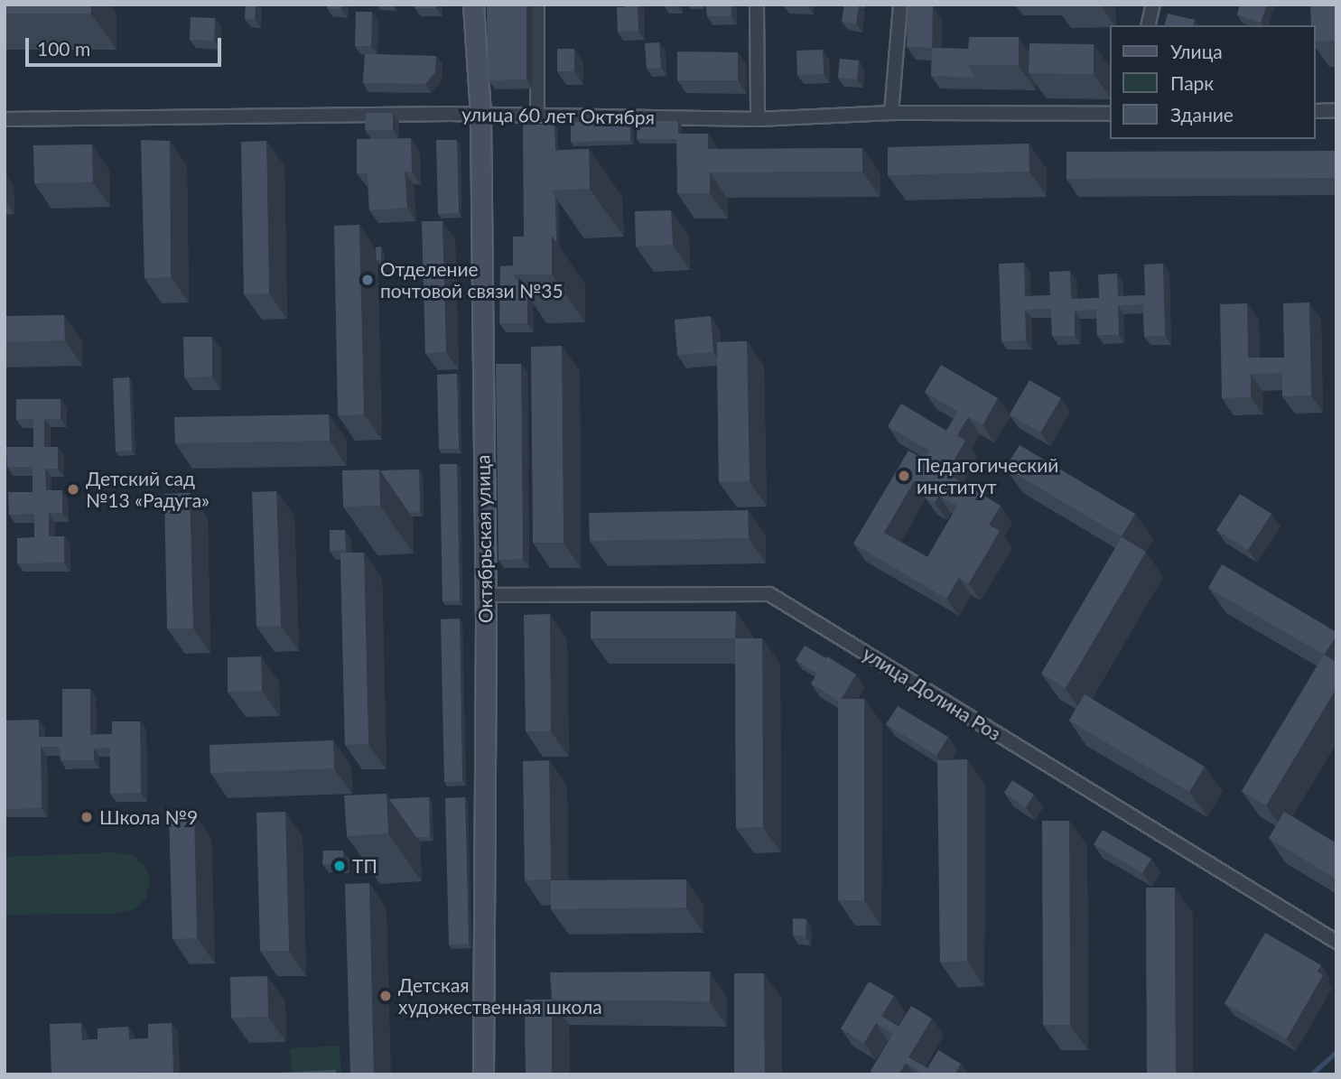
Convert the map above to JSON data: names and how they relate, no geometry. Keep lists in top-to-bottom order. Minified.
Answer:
{"streets":{"main road":["Октябрьская улица"],"street":["улица 60 лет Октября","улица Долина Роз"]},"crossings":[["улица 60 лет Октября","Октябрьская улица"],["Октябрьская улица","улица Долина Роз"]],"places":["Отделение почтовой связи №35","Педагогический институт","Детский сад №13 «Радуга»","Школа №9","ТП","Детская художественная школа"],"legend":["Улица","Парк","Здание"],"scale_bar":"100 m"}
